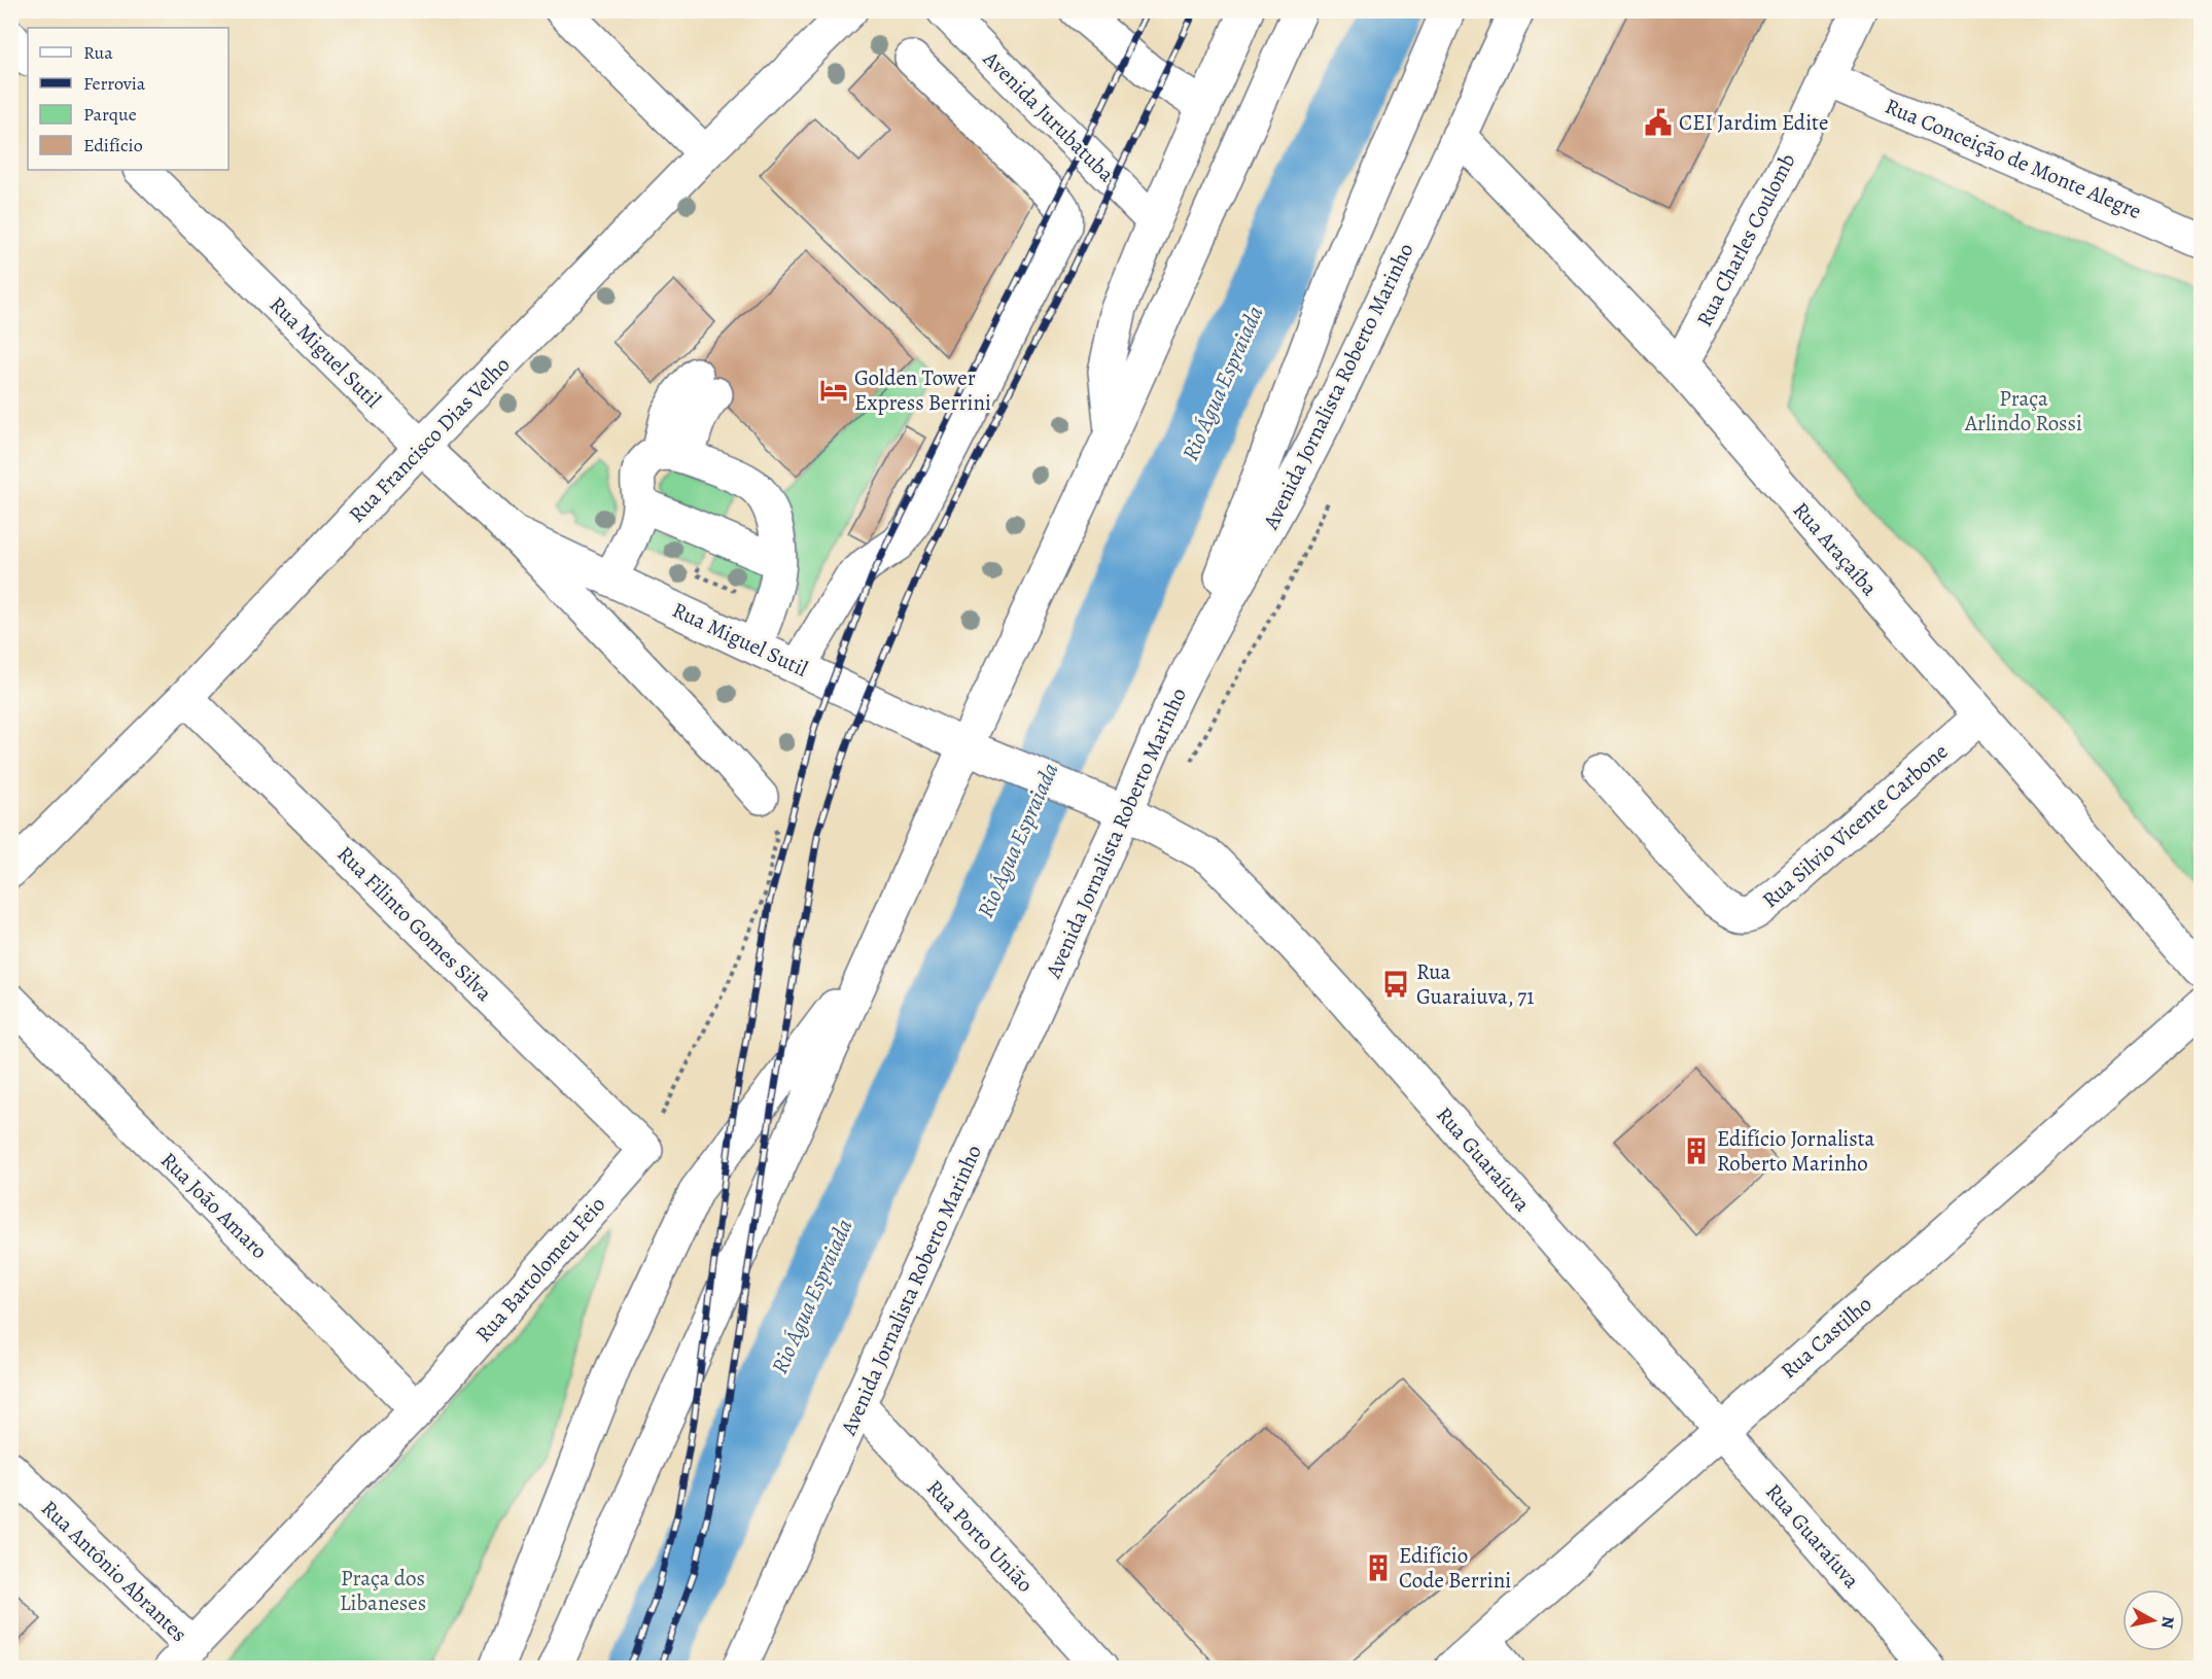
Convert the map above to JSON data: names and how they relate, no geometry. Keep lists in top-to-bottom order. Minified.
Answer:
{"streets":{"street":["Avenida Jurubatuba","Rua Conceição de Monte Alegre","Rua Charles Coulomb","Rua Miguel Sutil","Avenida Jornalista Roberto Marinho","Rua Francisco Dias Velho","Rua Araçaíba","Rua Silvio Vicente Carbone","Rua Filinto Gomes Silva","Rua Guaraíuva","Rua João Amaro","Rua Bartolomeu Feio","Rua Castilho","Rua Porto União","Rua Antônio Abrantes"]},"crossings":[["Rua Conceição de Monte Alegre","Rua Charles Coulomb"],["Rua Charles Coulomb","Rua Araçaíba"],["Rua Miguel Sutil","Rua Francisco Dias Velho"],["Rua Miguel Sutil","Rua Guaraíuva"],["Avenida Jornalista Roberto Marinho","Rua Araçaíba"],["Avenida Jornalista Roberto Marinho","Rua Guaraíuva"],["Avenida Jornalista Roberto Marinho","Rua Porto União"],["Rua Francisco Dias Velho","Rua Filinto Gomes Silva"],["Rua Araçaíba","Rua Silvio Vicente Carbone"],["Rua Filinto Gomes Silva","Rua Bartolomeu Feio"],["Rua Guaraíuva","Rua Castilho"],["Rua João Amaro","Rua Bartolomeu Feio"],["Rua Bartolomeu Feio","Rua Antônio Abrantes"]],"water":["Rio Água Espraiada"],"parks":["Praça Arlindo Rossi","Praça dos Libaneses"],"places":{"public building":["CEI Jardim Edite"],"hotel":["Golden Tower Express Berrini"],"bus stop":["Rua Guaraiuva, 71"],"building":["Edifício Jornalista Roberto Marinho","Edifício Code Berrini"]},"legend":["Rua","Ferrovia","Parque","Edifício"],"north":"right"}
